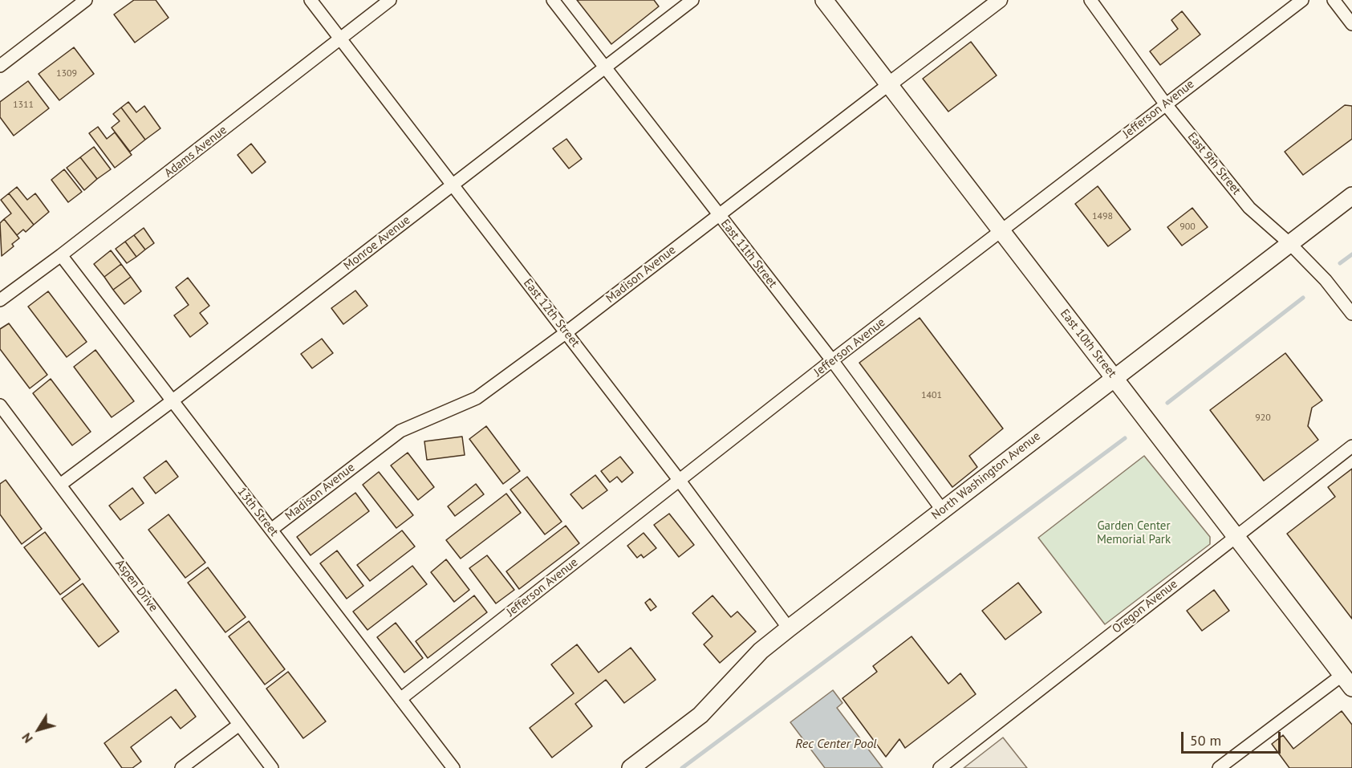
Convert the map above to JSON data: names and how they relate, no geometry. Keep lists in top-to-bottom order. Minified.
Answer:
{"streets":{"main road":["East 10th Street","North Washington Avenue"],"street":["Jefferson Avenue","Adams Avenue","East 9th Street","Monroe Avenue","East 11th Street","Madison Avenue","East 12th Street","13th Street","Aspen Drive","Oregon Avenue"]},"crossings":[["Jefferson Avenue","East 9th Street"],["Jefferson Avenue","East 11th Street"],["Jefferson Avenue","East 12th Street"],["Jefferson Avenue","East 10th Street"],["Jefferson Avenue","13th Street"],["Adams Avenue","East 12th Street"],["Adams Avenue","13th Street"],["East 9th Street","North Washington Avenue"],["Monroe Avenue","East 11th Street"],["Monroe Avenue","East 12th Street"],["Monroe Avenue","13th Street"],["Monroe Avenue","Aspen Drive"],["East 11th Street","Madison Avenue"],["East 11th Street","North Washington Avenue"],["Madison Avenue","East 12th Street"],["Madison Avenue","East 10th Street"],["Madison Avenue","13th Street"],["East 12th Street","North Washington Avenue"],["East 10th Street","North Washington Avenue"],["East 10th Street","Oregon Avenue"]],"water":["Rec Center Pool"],"parks":["Garden Center Memorial Park"],"house_numbers":["1309","1311","1498","900","1401","920"],"scale_bar":"50 m","north":"bottom left"}
